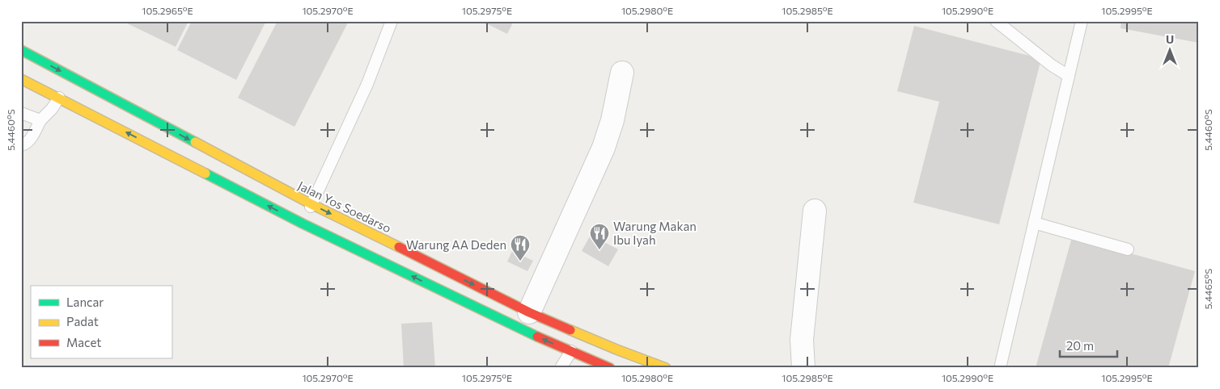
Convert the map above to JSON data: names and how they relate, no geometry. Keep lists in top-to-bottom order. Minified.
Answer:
{"streets":{"highway":["Jalan Yos Soedarso"]},"places":{"restaurant":["Warung Makan Ibu Iyah","Warung AA Deden"]},"legend":["Lancar","Padat","Macet"],"scale_bar":"20 m","north":"top","coordinates":["105.2965°E","105.2970°E","105.2975°E","105.2980°E","105.2985°E","105.2990°E","105.2995°E","5.4460°S","5.4465°S"]}
